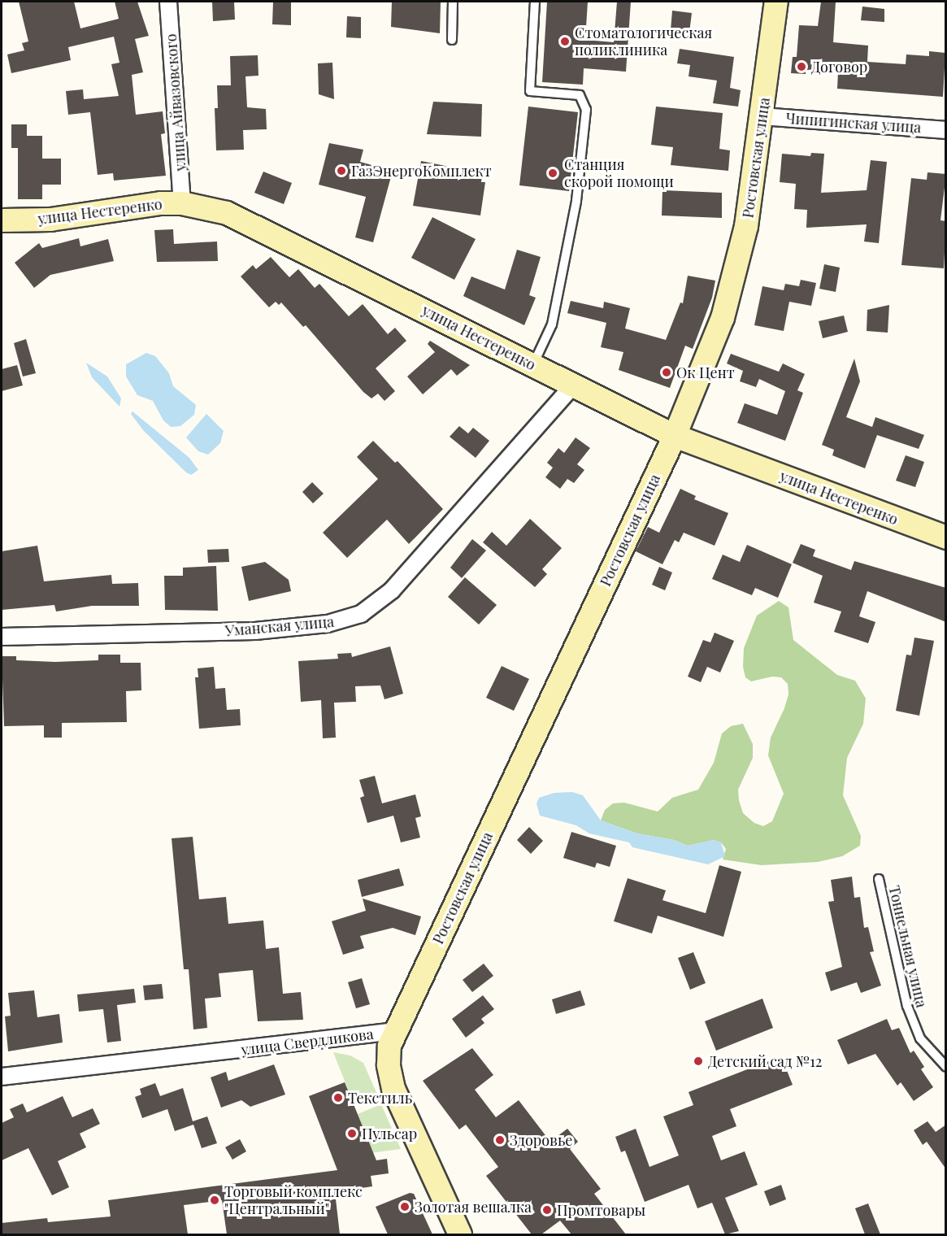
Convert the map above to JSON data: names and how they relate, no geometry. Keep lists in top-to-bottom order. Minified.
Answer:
{"streets":{"street":["улица Айвазовского","Чипигинская улица","Ростовская улица","улица Нестеренко","Уманская улица","улица Свердликова"],"lane":["Тоннельная улица"]},"crossings":[["улица Айвазовского","улица Нестеренко"],["Чипигинская улица","Ростовская улица"],["Ростовская улица","улица Нестеренко"],["Ростовская улица","улица Свердликова"],["улица Нестеренко","Уманская улица"]],"places":["Стоматологическая поликлиника","Договор","ГазЭнергоКомплект","Станция скорой помощи","Ок Цент","Детский сад №12","Текстиль","Пульсар","Здоровье","Торговый комплекс \"Центральный\"","Золотая вешалка","Промтовары"]}
